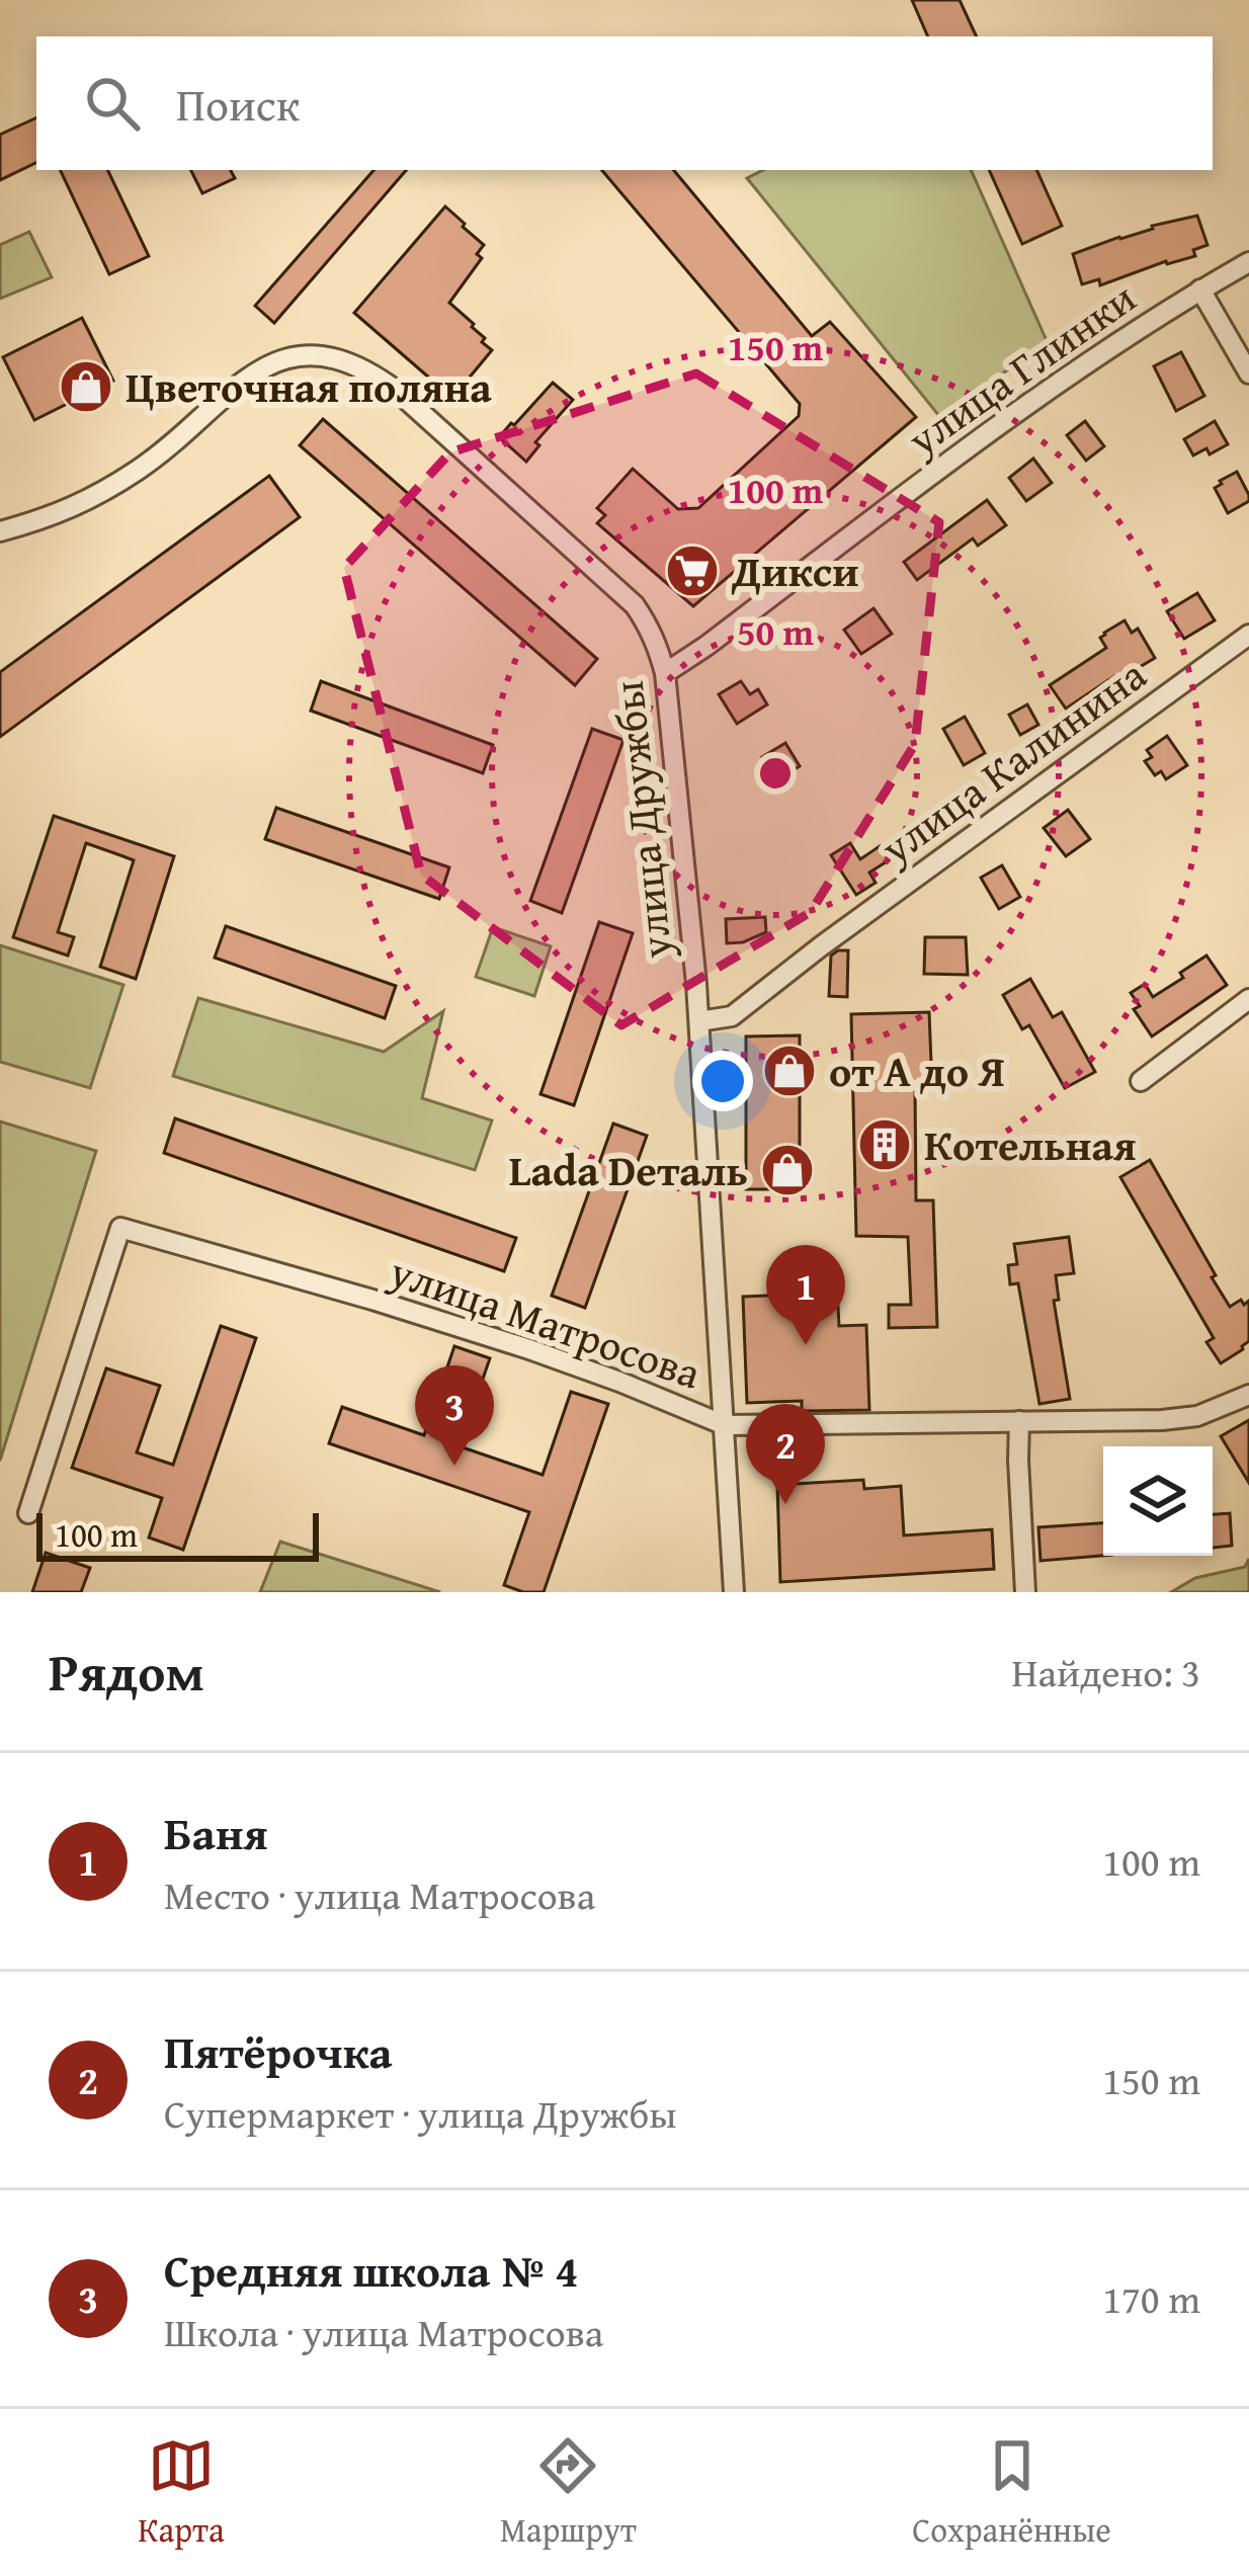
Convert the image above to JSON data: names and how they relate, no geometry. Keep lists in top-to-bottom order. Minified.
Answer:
{"streets":{"street":["улица Глинки","улица Калинина","улица Дружбы","улица Матросова"]},"crossings":[["улица Глинки","улица Дружбы"],["улица Калинина","улица Дружбы"],["улица Дружбы","улица Матросова"]],"places":{"shop":["Цветочная поляна","от А до Я","Lada Dеталь"],"supermarket":["Дикси"],"building":["Котельная"]},"scale_bar":"100 m","page":{"search":"Поиск","pins":["1","3","2"],"scale":"100 m","heading":["Рядом","Найдено: 3"],"list":[{"mark":"1","name":"Баня","note":"Место · улица Матросова","value":"100 m"},{"mark":"2","name":"Пятёрочка","note":"Супермаркет · улица Дружбы","value":"150 m"},{"mark":"3","name":"Средняя школа № 4","note":"Школа · улица Матросова","value":"170 m"}],"nav":["Карта","Маршрут","Сохранённые"]},"rings":["150 m","100 m","50 m"]}
